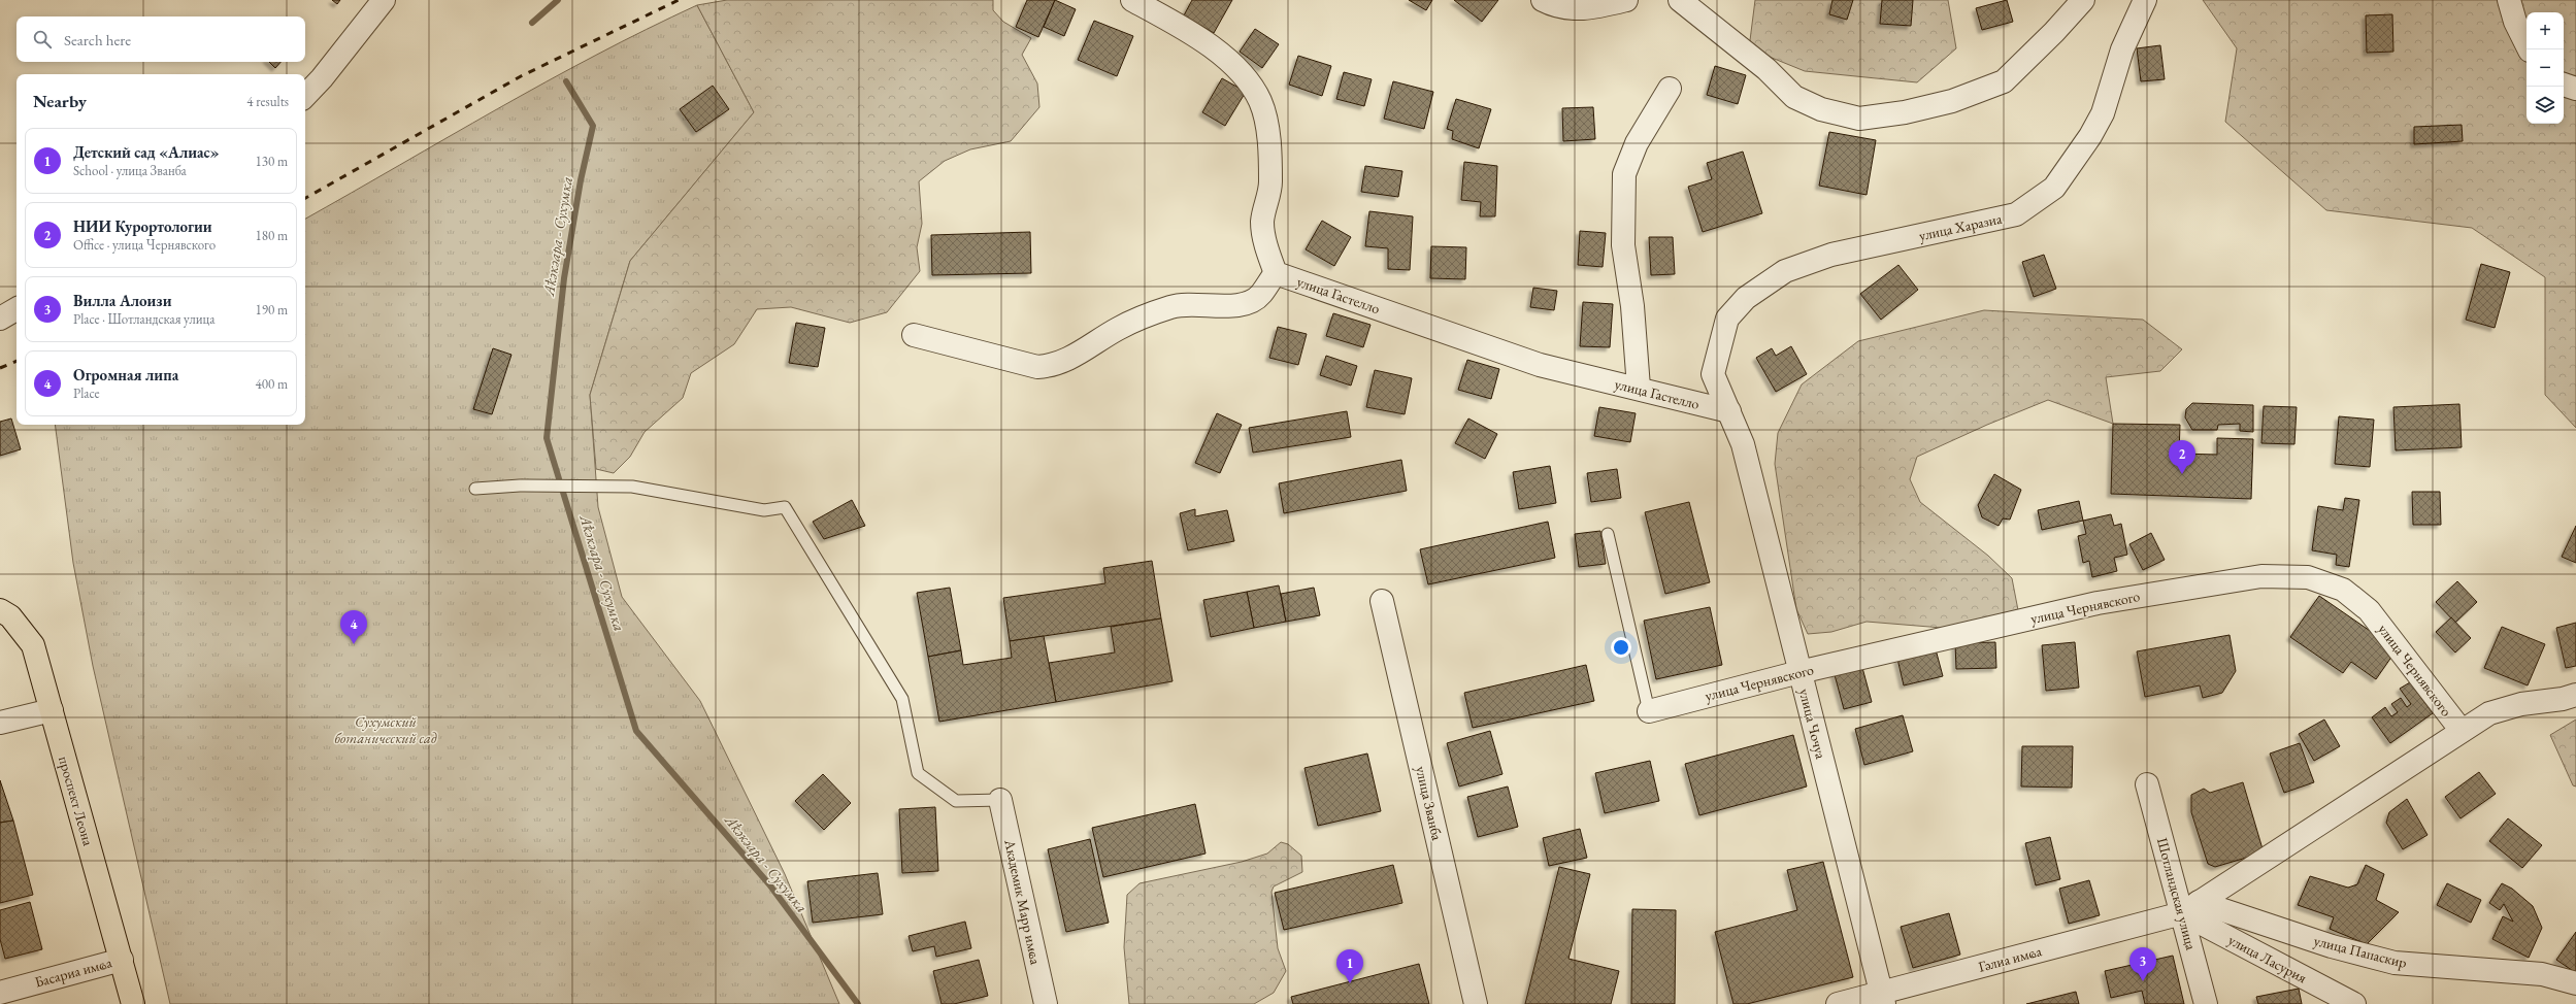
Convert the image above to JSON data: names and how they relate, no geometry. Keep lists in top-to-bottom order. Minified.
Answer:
{"streets":{"highway":["проспект Леона"],"street":["улица Харазиа","улица Гастелло","улица Чернявского","улица Чочуа","улица Званба","Шотландская улица","Академик Марр имҩа","улица Папаскир","Гәлиа имҩа","улица Ласурия","Басариа имҩа"]},"crossings":[["улица Харазиа","улица Чочуа"],["улица Гастелло","улица Чочуа"],["улица Чернявского","улица Чочуа"],["улица Чочуа","Гәлиа имҩа"],["проспект Леона","Басариа имҩа"],["Шотландская улица","улица Папаскир"],["Шотландская улица","Гәлиа имҩа"],["Шотландская улица","улица Ласурия"],["улица Папаскир","Гәлиа имҩа"],["улица Папаскир","улица Ласурия"],["Гәлиа имҩа","улица Ласурия"]],"water":["Аҟәкәара - Сухумка"],"parks":["Сухумский ботанический сад"],"page":{"map_buttons":["+","−"],"search":"Search here","heading":["Nearby","4 results"],"list":[{"mark":"1","name":"Детский сад «Алиас»","note":"School · улица Званба","value":"130 m"},{"mark":"2","name":"НИИ Курортологии","note":"Office · улица Чернявского","value":"180 m"},{"mark":"3","name":"Вилла Алоизи","note":"Place · Шотландская улица","value":"190 m"},{"mark":"4","name":"Огромная липа","note":"Place","value":"400 m"}],"pins":["2","4","3","1"]}}
